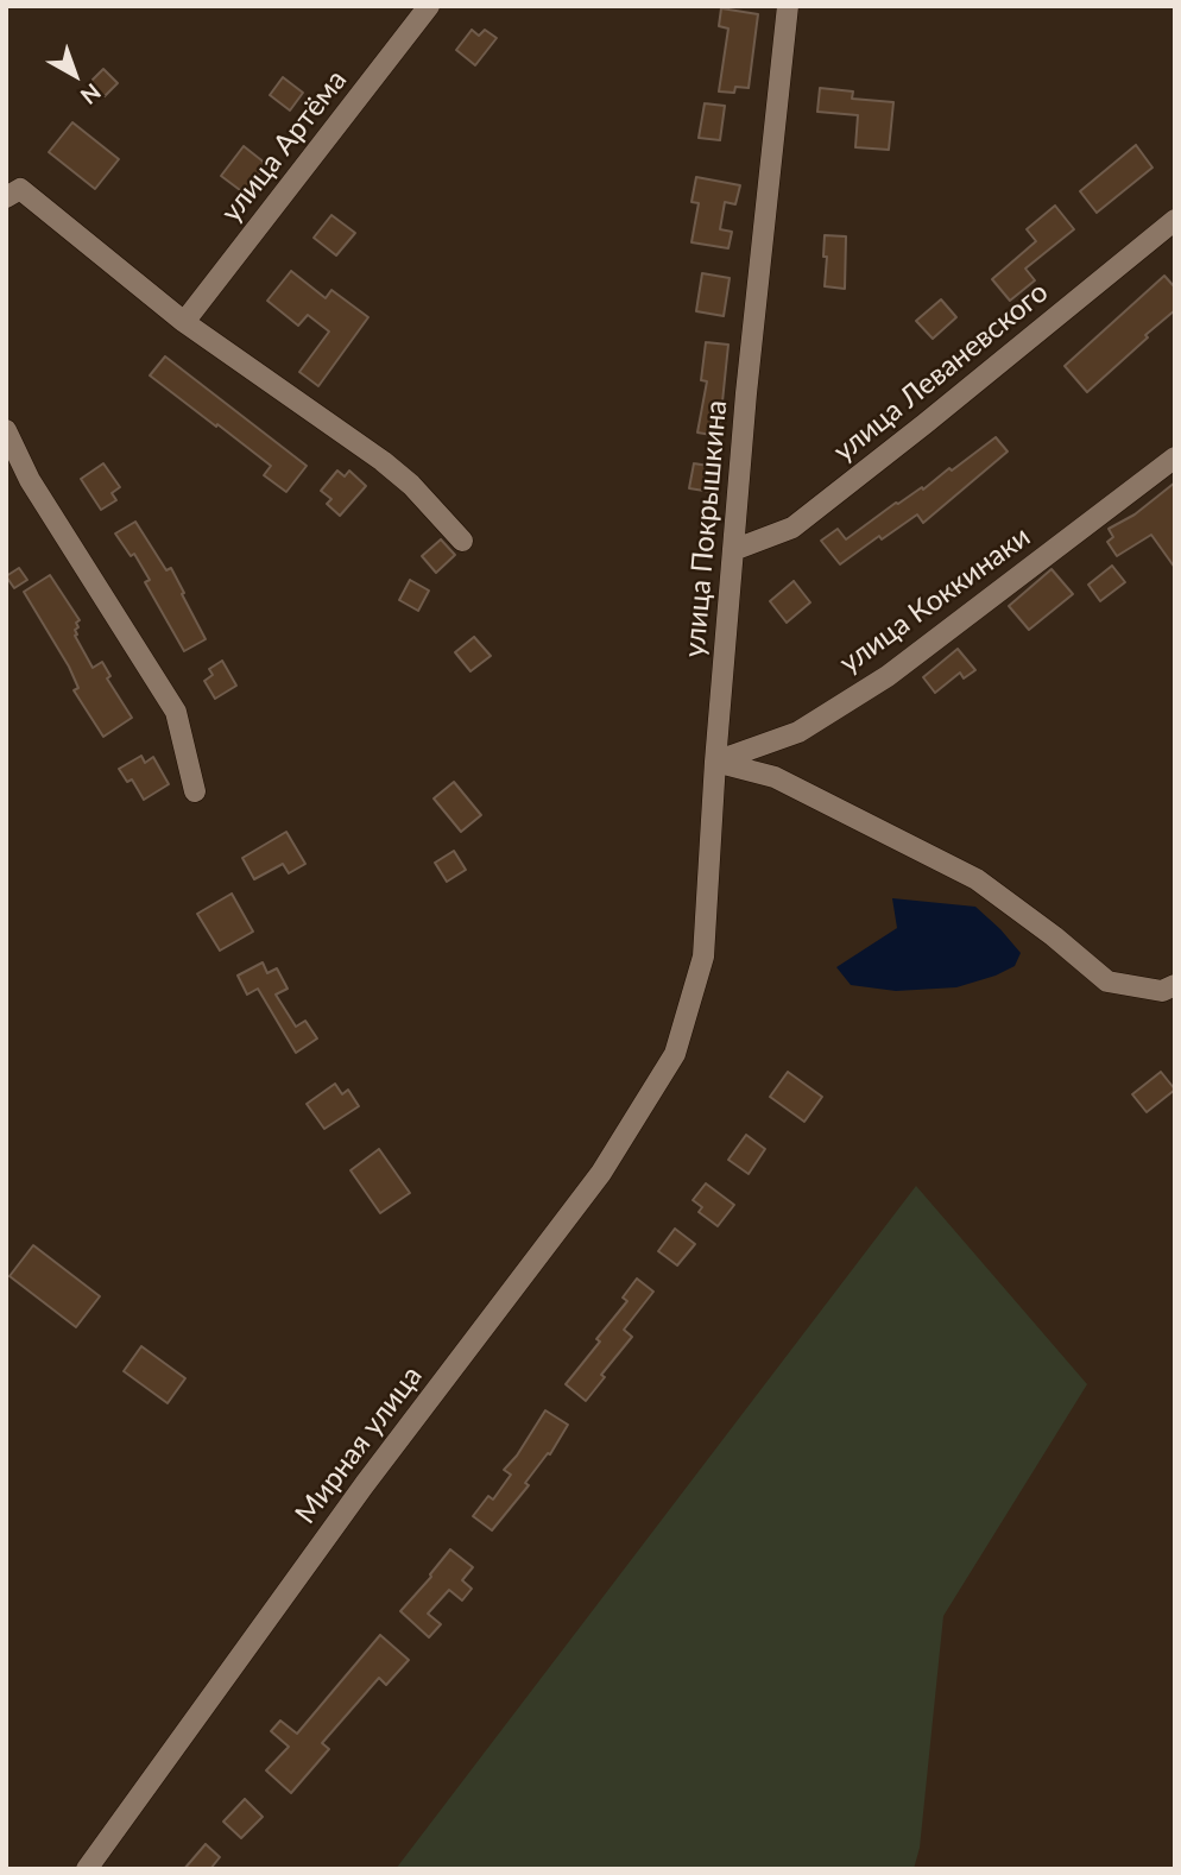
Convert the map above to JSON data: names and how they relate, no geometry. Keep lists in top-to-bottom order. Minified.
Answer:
{"streets":{"street":["улица Артёма","улица Леваневского","улица Покрышкина","улица Коккинаки","Мирная улица"]},"crossings":[["улица Леваневского","улица Покрышкина"],["улица Покрышкина","улица Коккинаки"],["улица Покрышкина","Мирная улица"]],"north":"bottom right"}
